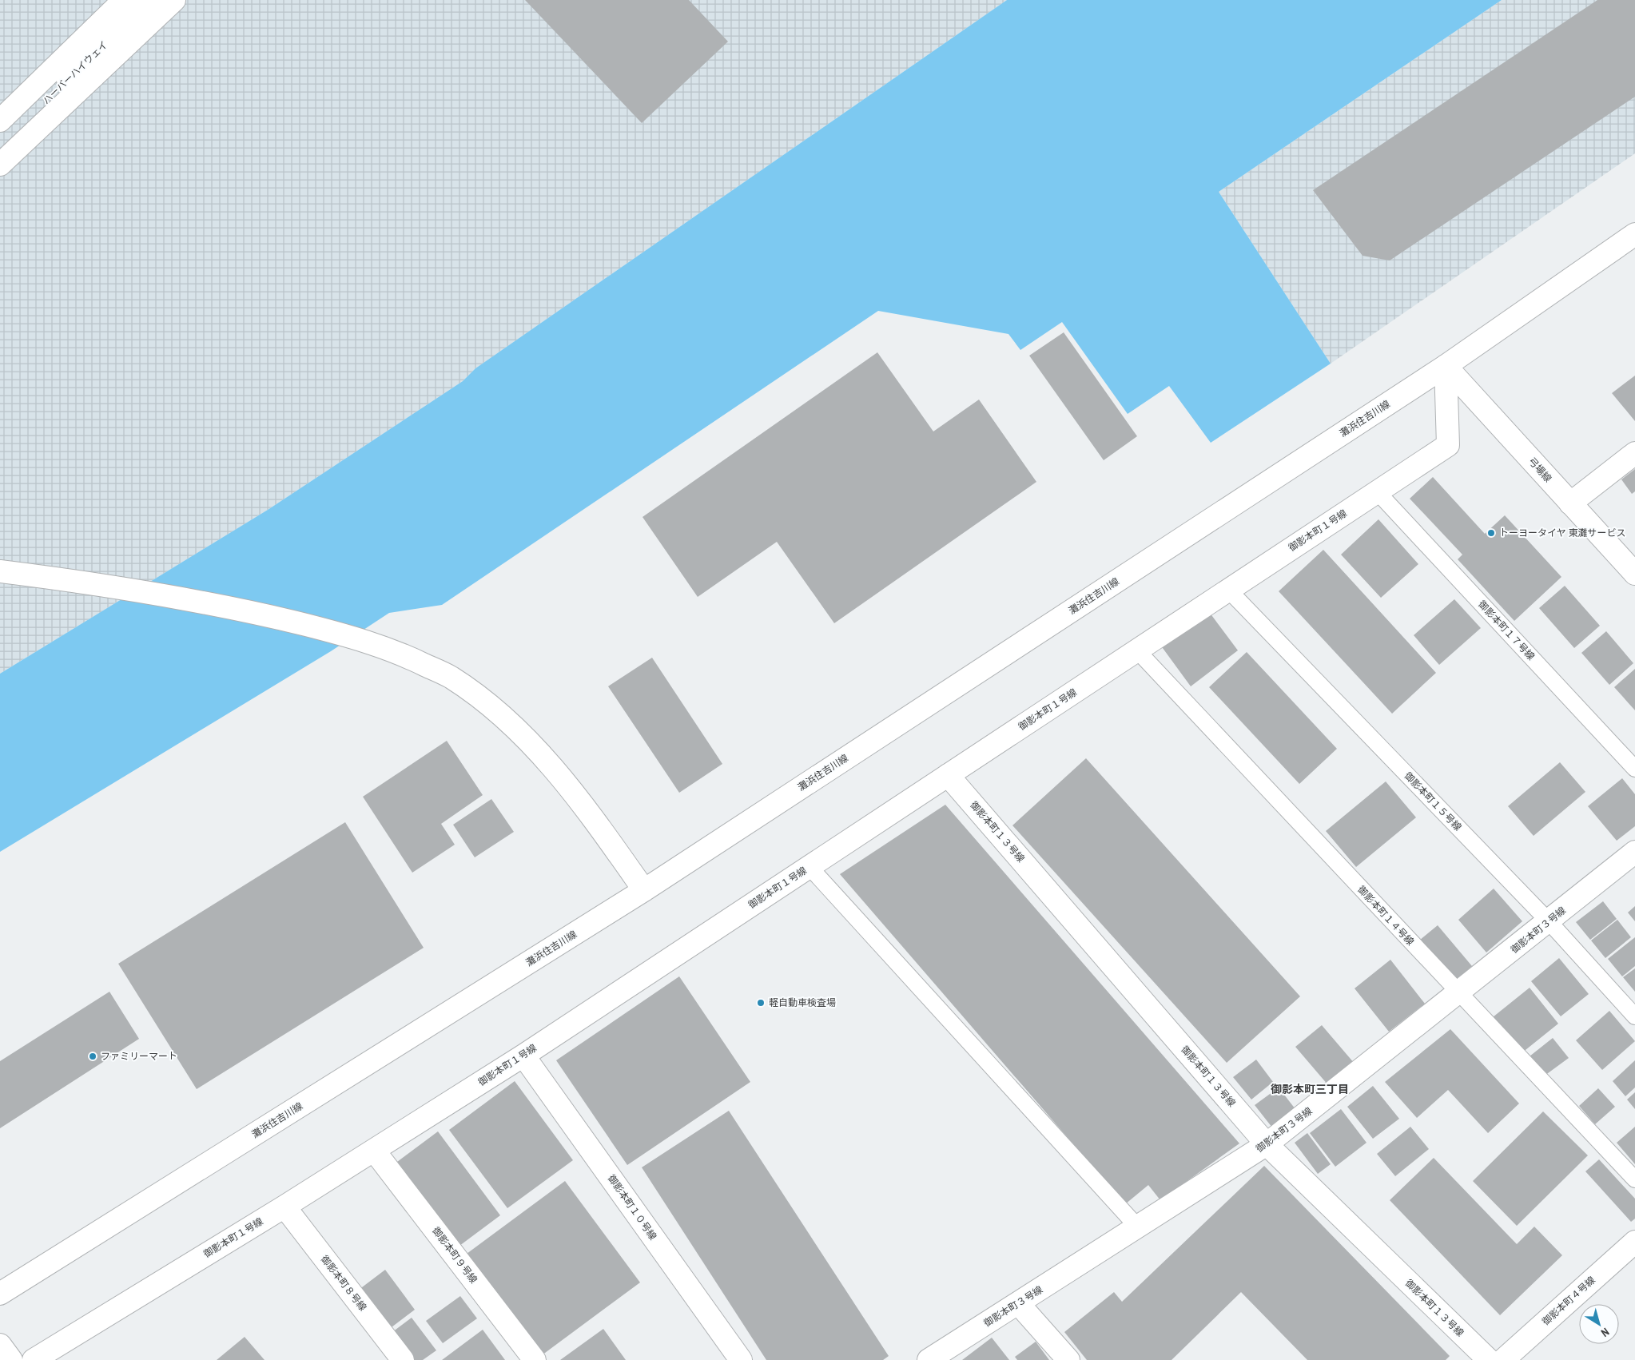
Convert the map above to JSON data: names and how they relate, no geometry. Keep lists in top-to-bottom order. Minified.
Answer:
{"streets":{"street":["ハーバーハイウェイ","灘浜住吉川線","弓場線","御影本町１号線","御影本町１３号線","御影本町３号線","御影本町１０号線","御影本町９号線","御影本町８号線","御影本町４号線"],"lane":["御影本町１７号線","御影本町１５号線","御影本町１４号線"]},"crossings":[["灘浜住吉川線","弓場線"],["灘浜住吉川線","御影本町１号線"],["弓場線","御影本町１号線"],["御影本町１号線","御影本町１７号線"],["御影本町１号線","御影本町１５号線"],["御影本町１号線","御影本町１３号線"],["御影本町１号線","御影本町１４号線"],["御影本町１号線","御影本町１０号線"],["御影本町１号線","御影本町９号線"],["御影本町１号線","御影本町８号線"],["御影本町１５号線","御影本町３号線"],["御影本町１３号線","御影本町３号線"],["御影本町１４号線","御影本町３号線"]],"districts":["御影本町三丁目"],"places":["トーヨータイヤ 東灘サービス","軽自動車検査場","ファミリーマート"],"north":"bottom right"}
